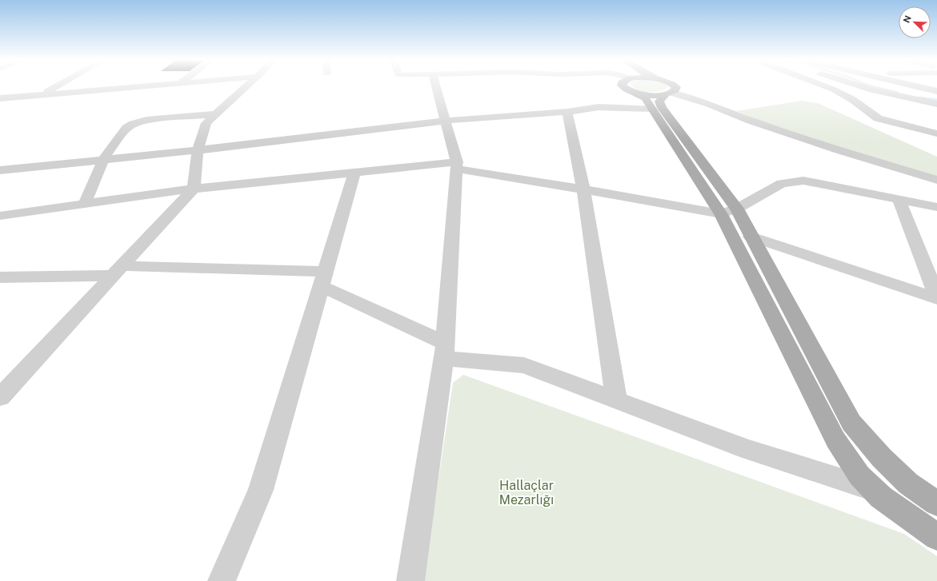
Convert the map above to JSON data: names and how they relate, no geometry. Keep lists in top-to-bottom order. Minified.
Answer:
{"parks":["Hallaçlar Mezarlığı"],"north":"top left"}
